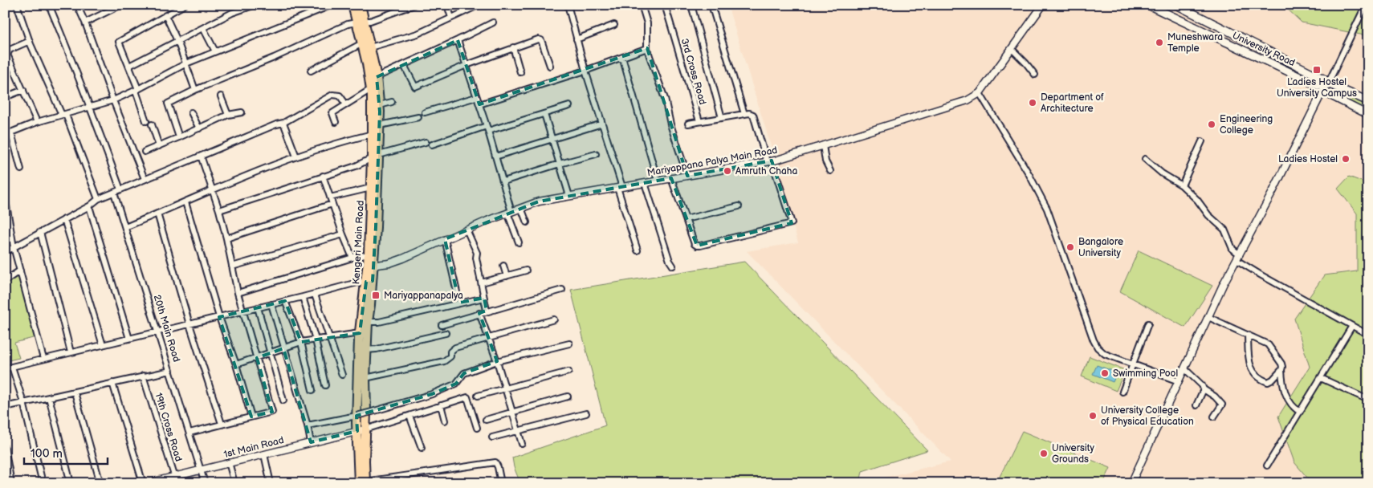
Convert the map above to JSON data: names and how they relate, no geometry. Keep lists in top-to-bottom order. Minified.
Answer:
{"streets":{"main road":["University Road","Kengeri Main Road"],"street":["3rd Cross Road","Mariyappana Palya Main Road","20th Main Road","19th Cross Road","1st Main Road"]},"crossings":[["Mariyappana Palya Main Road","Kengeri Main Road"],["Kengeri Main Road","1st Main Road"],["20th Main Road","1st Main Road"],["19th Cross Road","1st Main Road"]],"places":{"other":["Muneshwara Temple","Department of Architecture","Engineering College","Ladies Hostel","Amruth Chaha","Bangalore University","Swimming Pool","University College of Physical Education","University Grounds"],"transit":["Ladies Hostel University Campus","Mariyappanapalya"]},"scale_bar":"100 m"}
